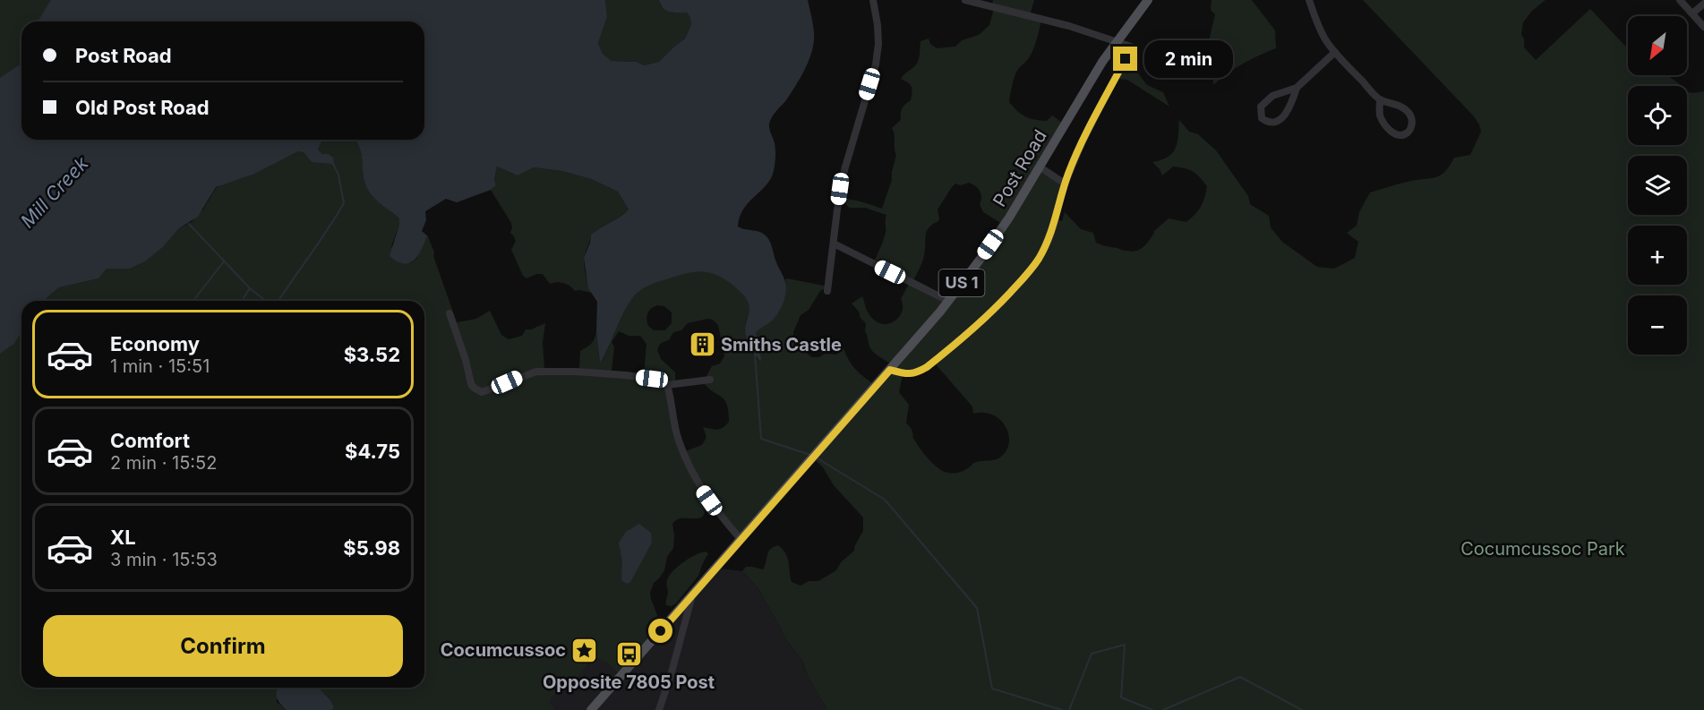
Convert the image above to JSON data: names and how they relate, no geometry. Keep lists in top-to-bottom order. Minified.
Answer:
{"streets":{"main road":["Post Road","US 1"]},"water":["Mill Creek"],"parks":["Cocumcussoc Park"],"places":{"building":["Smiths Castle"],"place":["Cocumcussoc"],"bus stop":["Opposite 7805 Post"]},"north":"bottom left","page":{"map_buttons":["+","−"],"banner":["Post Road","Old Post Road"],"bubble":"2 min","list":[{"name":"Economy","note":"1 min · 15:51","value":"$3.52"},{"name":"Comfort","note":"2 min · 15:52","value":"$4.75"},{"name":"XL","note":"3 min · 15:53","value":"$5.98"}],"buttons":"Confirm"}}
